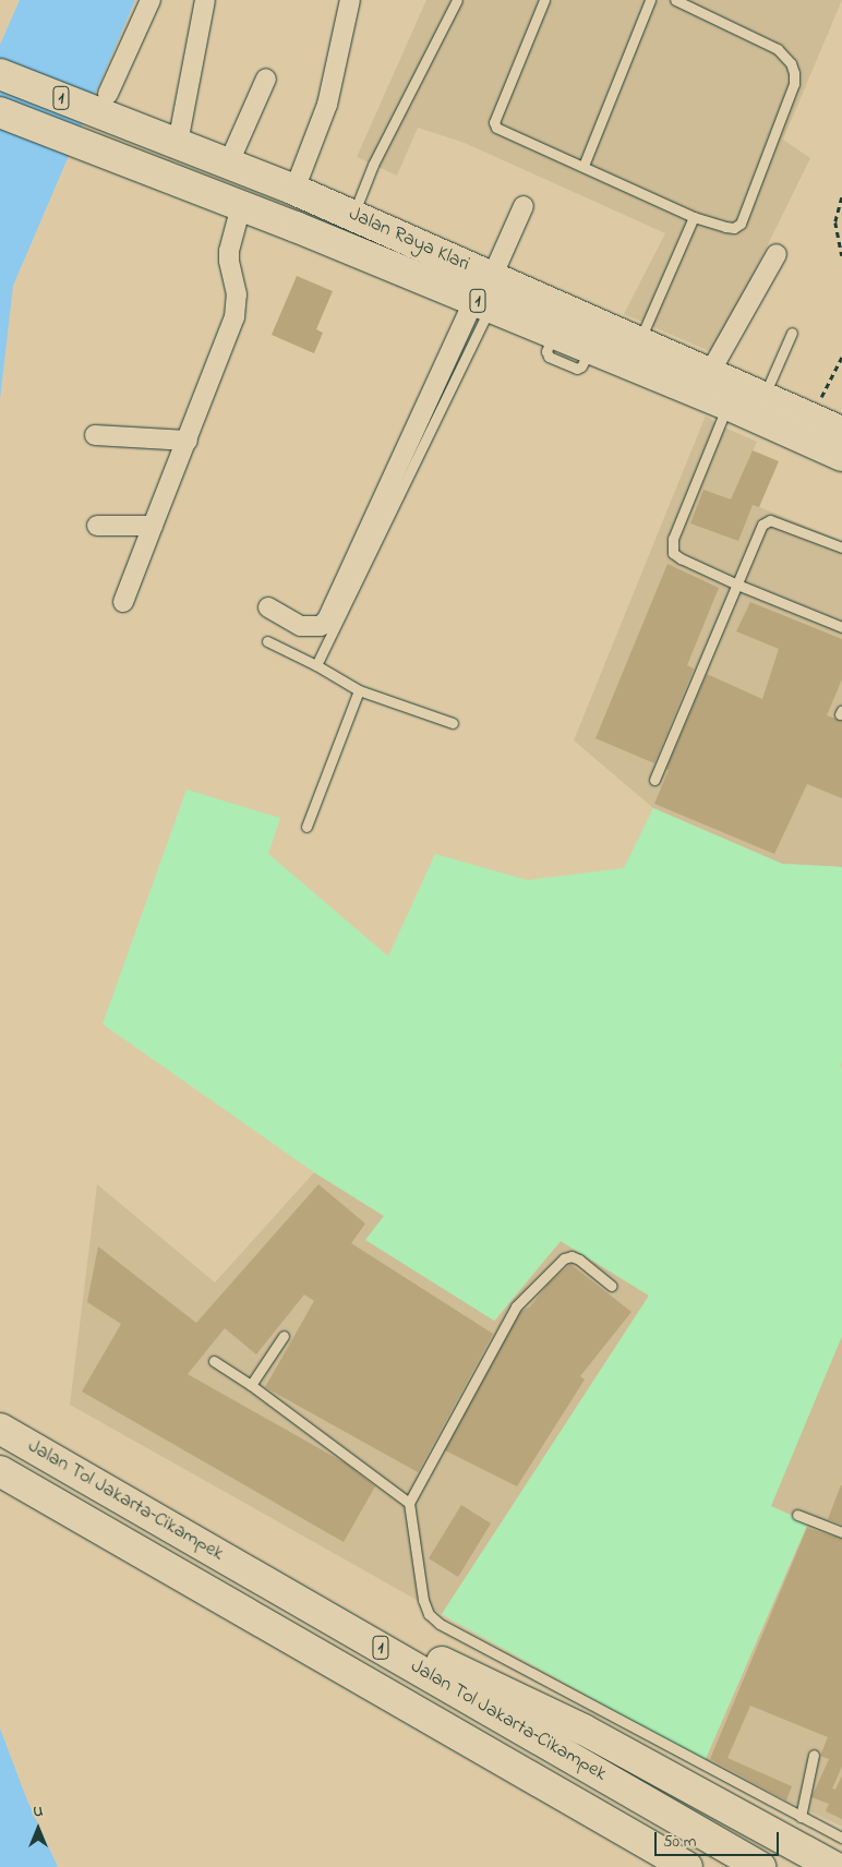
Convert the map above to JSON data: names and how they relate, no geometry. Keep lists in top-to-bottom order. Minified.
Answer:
{"streets":{"highway":["1","Jalan Raya Klari","Jalan Tol Jakarta–Cikampek"]},"scale_bar":"50 m","north":"top"}
